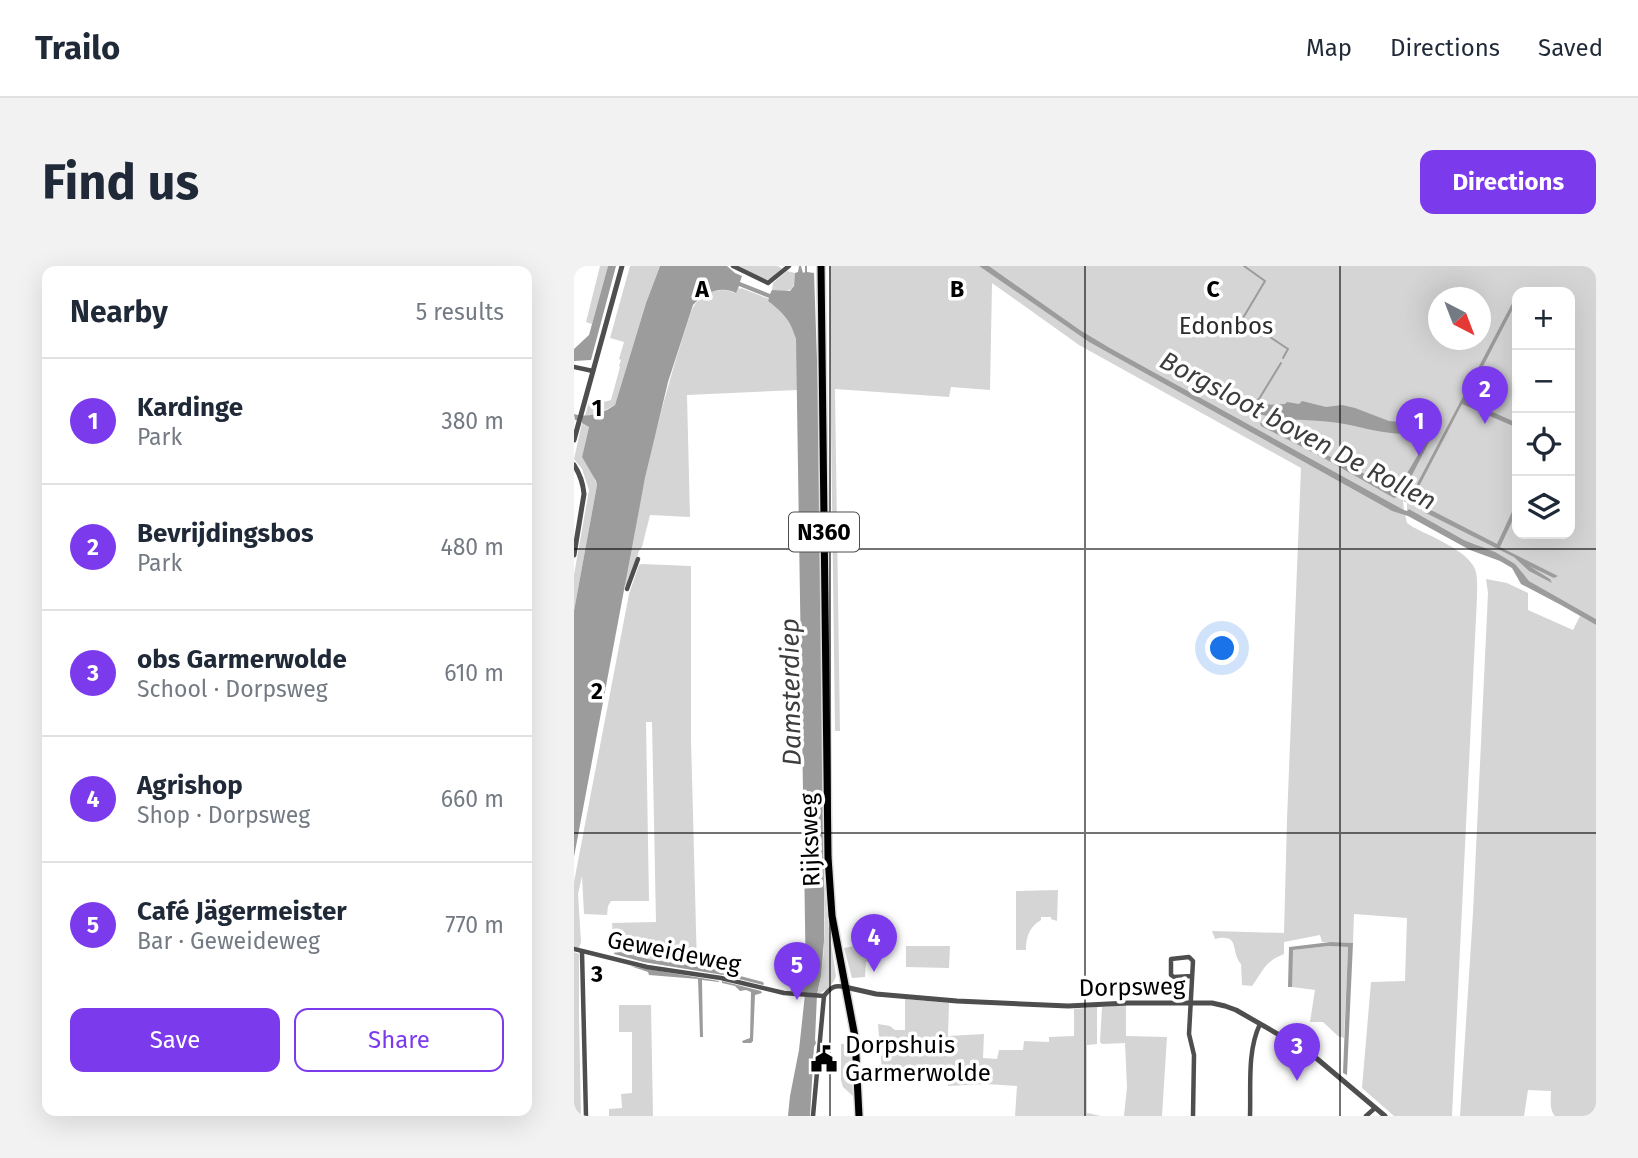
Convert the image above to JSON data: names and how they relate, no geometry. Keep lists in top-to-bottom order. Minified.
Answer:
{"streets":{"main road":["N360","Rijksweg"],"street":["Geweideweg","Dorpsweg"]},"crossings":[["Rijksweg","Geweideweg"],["Rijksweg","Dorpsweg"],["Geweideweg","Dorpsweg"]],"water":["Borgsloot boven De Rollen","Damsterdiep"],"parks":["Edonbos"],"places":{"public building":["Dorpshuis Garmerwolde"]},"north":"bottom right","page":{"header":"Trailo","nav":["Map","Directions","Saved"],"buttons":["Directions",["Save","Share"]],"title":"Find us","heading":["Nearby","5 results"],"map_buttons":["+","−"],"list":[{"mark":"1","name":"Kardinge","note":"Park","value":"380 m"},{"mark":"2","name":"Bevrijdingsbos","note":"Park","value":"480 m"},{"mark":"3","name":"obs Garmerwolde","note":"School · Dorpsweg","value":"610 m"},{"mark":"4","name":"Agrishop","note":"Shop · Dorpsweg","value":"660 m"},{"mark":"5","name":"Café Jägermeister","note":"Bar · Geweideweg","value":"770 m"}],"pins":["2","1","4","5","3"]},"grid":{"columns":["A","B","C"],"rows":["1","2","3"]}}
